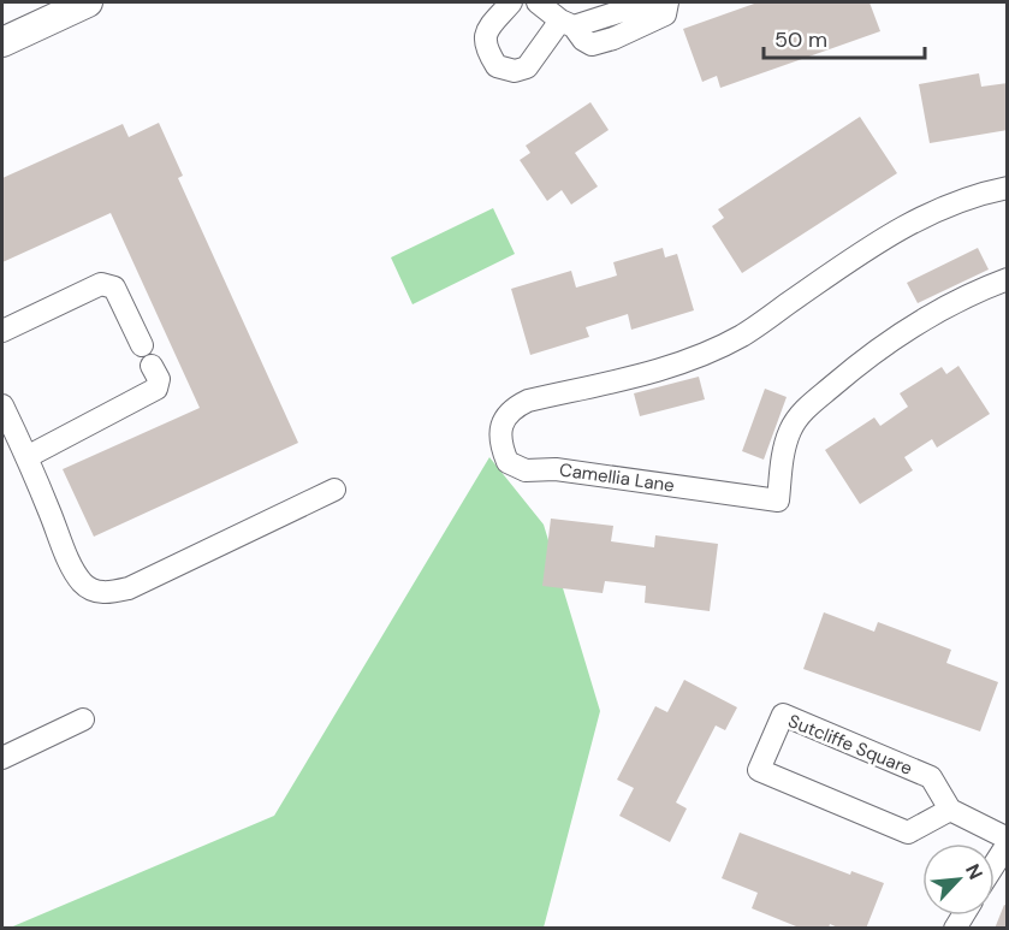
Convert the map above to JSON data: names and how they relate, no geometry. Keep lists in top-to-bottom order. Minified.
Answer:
{"streets":{"street":["Camellia Lane","Sutcliffe Square"]},"scale_bar":"50 m","north":"top right"}
